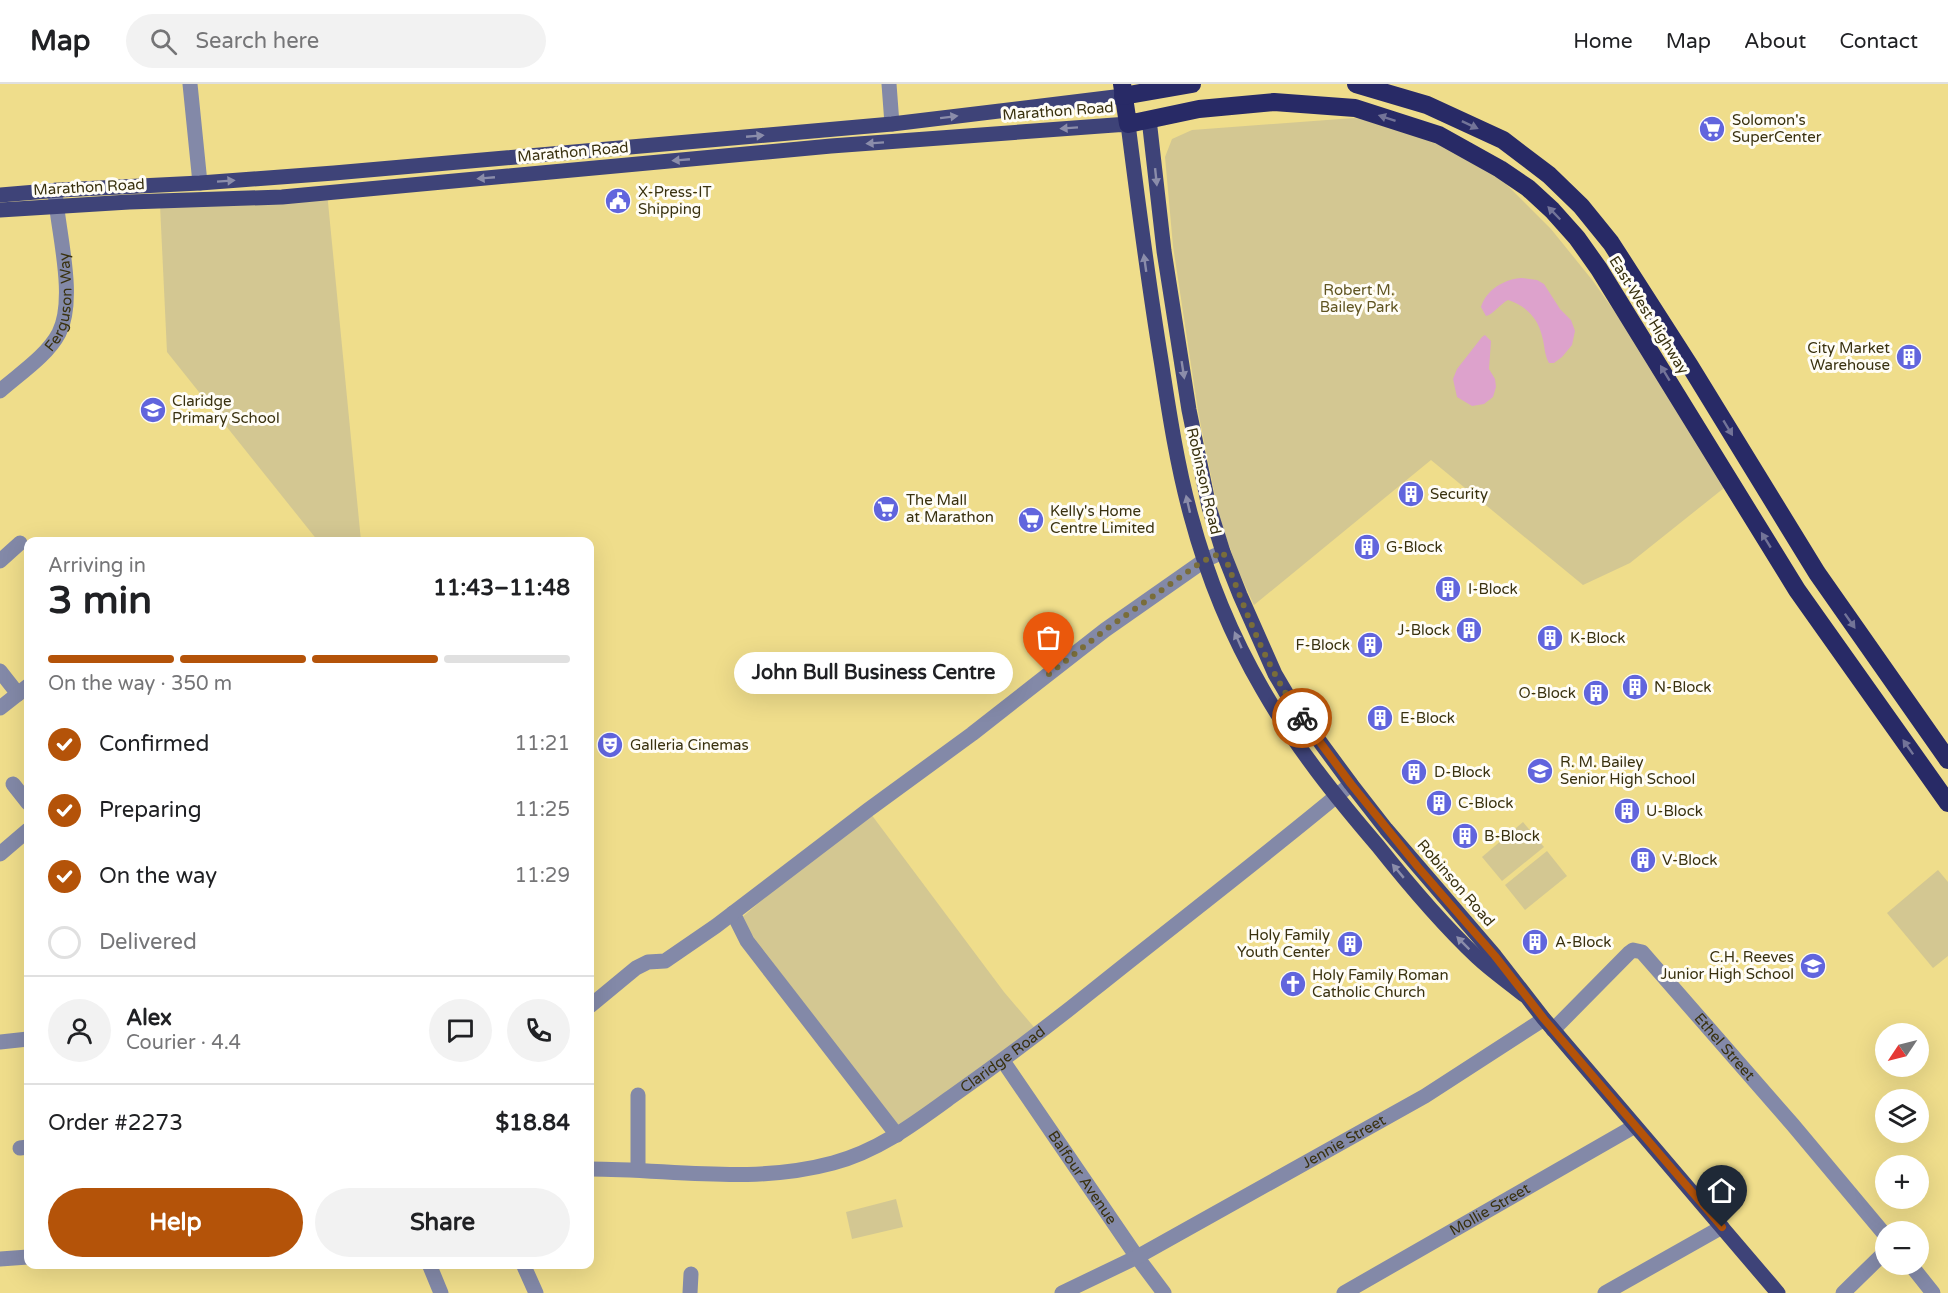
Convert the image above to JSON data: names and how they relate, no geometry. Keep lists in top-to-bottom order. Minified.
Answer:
{"streets":{"highway":["Marathon Road","East West Highway","Robinson Road"],"street":["Ferguson Way","Ethel Street","Claridge Road","Jennie Street","Balfour Avenue","Mollie Street"]},"crossings":[["Marathon Road","Ferguson Way"],["Marathon Road","East West Highway"],["Marathon Road","Robinson Road"],["East West Highway","Robinson Road"],["Robinson Road","Ethel Street"],["Robinson Road","Claridge Road"],["Robinson Road","Jennie Street"],["Robinson Road","Mollie Street"],["Ethel Street","Jennie Street"],["Claridge Road","Balfour Avenue"],["Jennie Street","Balfour Avenue"]],"parks":["Robert M. Bailey Park"],"places":{"supermarket":["Solomon's SuperCenter","The Mall at Marathon","Kelly's Home Centre Limited"],"public building":["X-Press-IT Shipping"],"building":["City Market Warehouse","Security","G-Block","I-Block","J-Block","K-Block","F-Block","N-Block","O-Block","E-Block","D-Block","C-Block","U-Block","B-Block","V-Block","A-Block","Holy Family Youth Center"],"school or university":["Claridge Primary School","R. M. Bailey Senior High School","C.H. Reeves Junior High School"],"other":["John Bull Business Centre"],"theatre":["Galleria Cinemas"],"church":["Holy Family Roman Catholic Church"]},"north":"bottom left","page":{"header":"Map","search":"Search here","nav":["Home","Map","About","Contact"],"heading":["3 min","Arriving in","11:43–11:48"],"panel":["Alex","Courier · 4.4","Order #2273","$18.84"],"bar":"On the way · 350 m","bubble":"John Bull Business Centre","list":[["Confirmed","11:21"],["Preparing","11:25"],["On the way","11:29"],"Delivered"],"map_buttons":["+","−"],"buttons":["Help","Share"]}}
